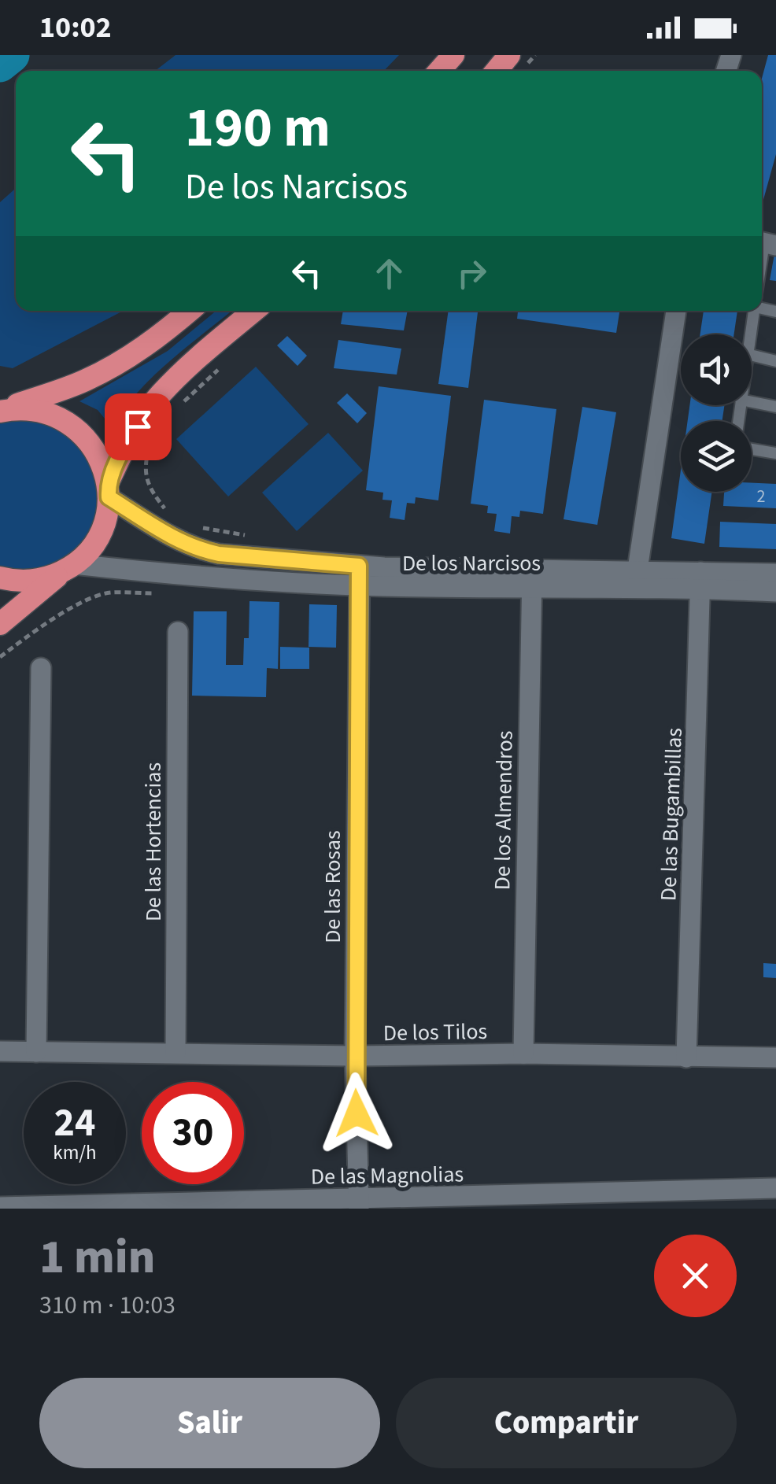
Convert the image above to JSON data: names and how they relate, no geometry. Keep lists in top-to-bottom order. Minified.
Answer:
{"streets":{"street":["De los Narcisos","De los Almendros","De las Bugambillas","De las Hortencias","De las Rosas","De los Tilos","De las Magnolias"]},"crossings":[["De los Narcisos","De los Almendros"],["De los Narcisos","De las Bugambillas"],["De los Narcisos","De las Rosas"],["De los Almendros","De los Tilos"],["De las Bugambillas","De los Tilos"],["De las Hortencias","De los Tilos"],["De las Rosas","De los Tilos"],["De las Rosas","De las Magnolias"]],"house_numbers":["2"],"page":{"status":"10:02","turn":["190 m","De los Narcisos"],"speed":"24 km/h","limit":"30","heading":["1 min","310 m · 10:03"],"buttons":["Salir","Compartir"]}}
